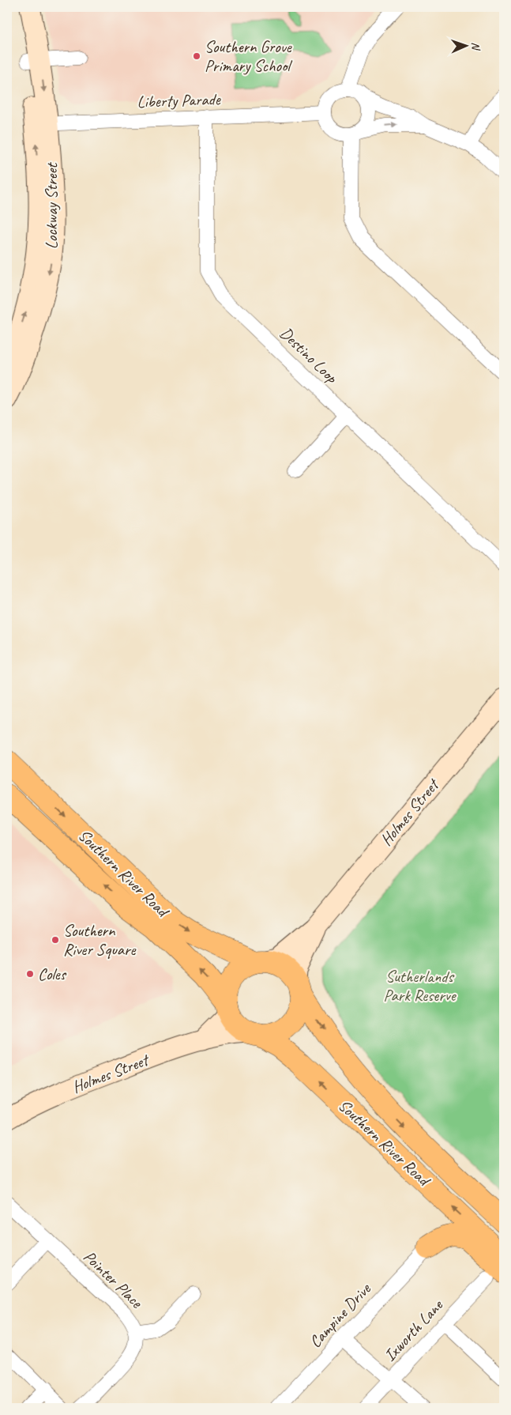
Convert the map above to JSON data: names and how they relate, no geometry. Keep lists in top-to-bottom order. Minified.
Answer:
{"streets":{"main road":["Southern River Road"],"street":["Liberty Parade","Lockway Street","Destino Loop","Holmes Street","Pointer Place","Campine Drive","Ixworth Lane"]},"crossings":[["Liberty Parade","Lockway Street"],["Liberty Parade","Destino Loop"],["Holmes Street","Southern River Road"]],"parks":["Sutherlands Park Reserve"],"places":["Southern Grove Primary School","Southern River Square","Coles"],"north":"right"}
